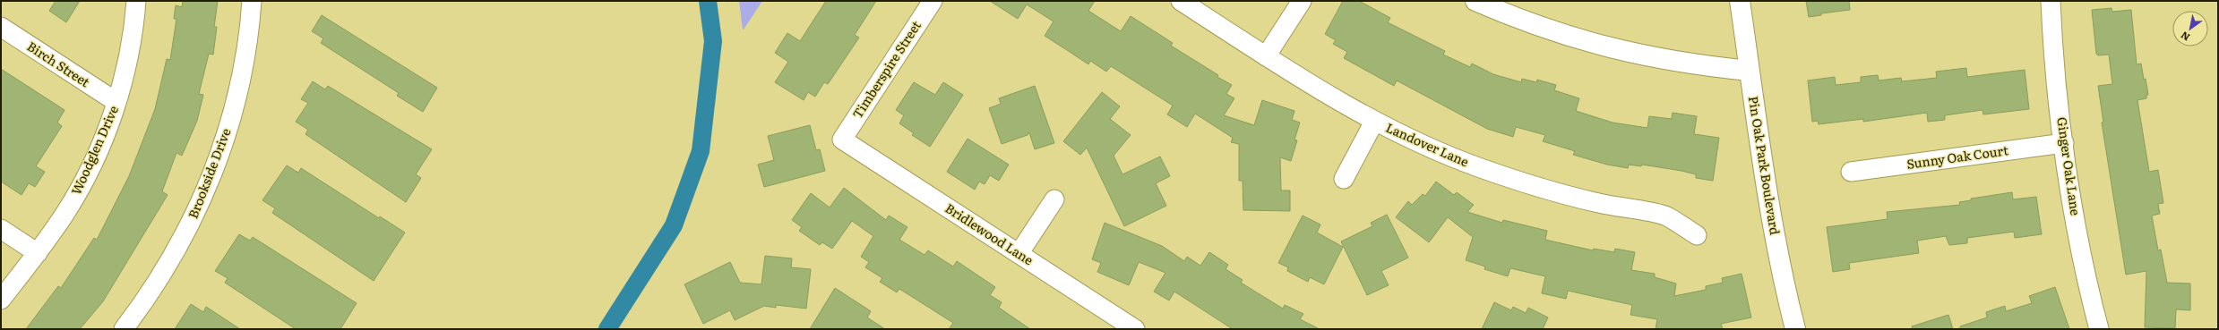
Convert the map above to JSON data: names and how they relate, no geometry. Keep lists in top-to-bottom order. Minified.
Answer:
{"streets":{"street":["Birch Street","Timberspire Street","Landover Lane","Woodglen Drive","Sunny Oak Court","Pin Oak Park Boulevard","Ginger Oak Lane","Brookside Drive","Bridlewood Lane"]},"crossings":[["Birch Street","Woodglen Drive"],["Timberspire Street","Bridlewood Lane"],["Sunny Oak Court","Ginger Oak Lane"]],"north":"bottom left"}
